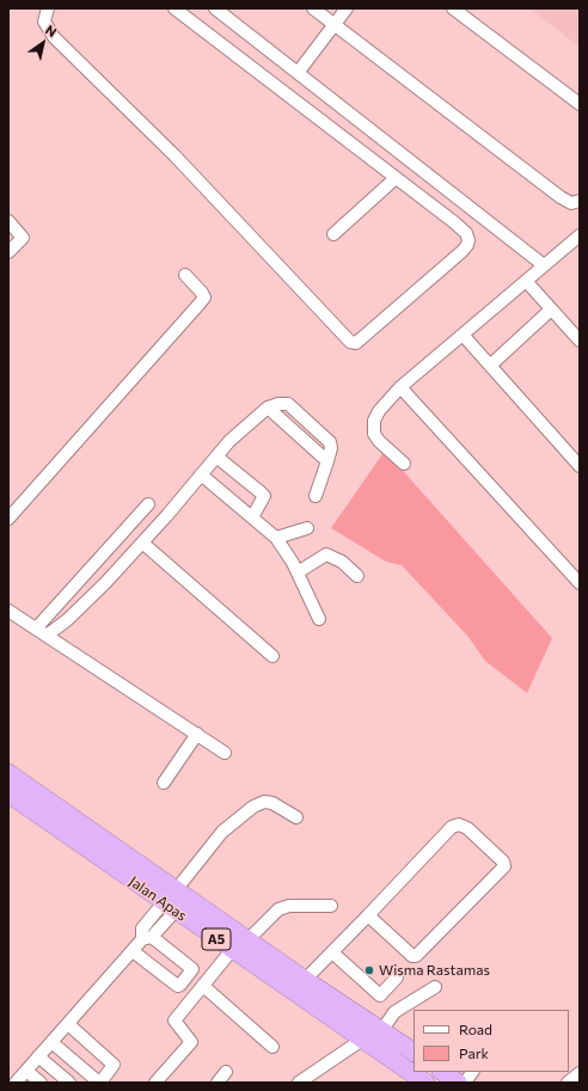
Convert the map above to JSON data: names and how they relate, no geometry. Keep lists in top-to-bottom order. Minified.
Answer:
{"streets":{"highway":["Jalan Apas","A5"]},"places":["Wisma Rastamas"],"legend":["Road","Park"],"north":"top right"}
